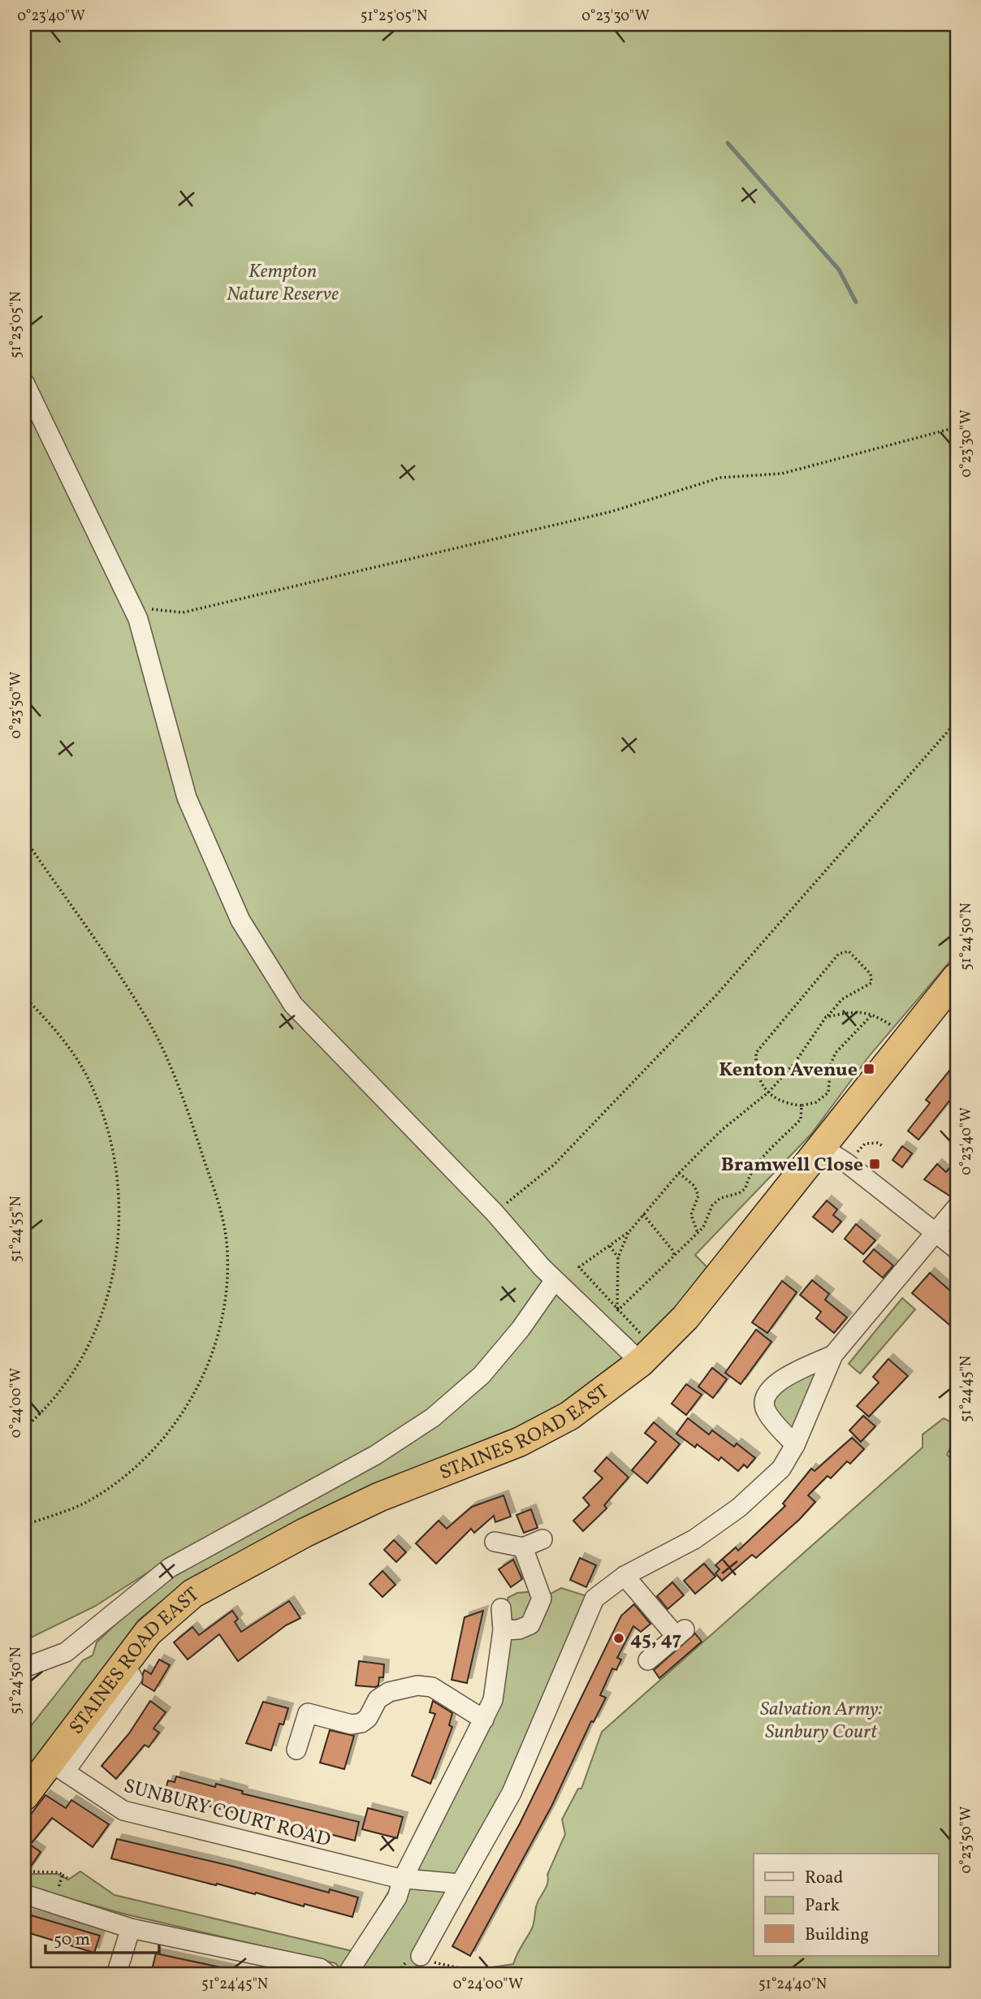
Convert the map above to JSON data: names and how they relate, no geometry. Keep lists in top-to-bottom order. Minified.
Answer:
{"streets":{"highway":["STAINES ROAD EAST"],"street":["SUNBURY COURT ROAD"]},"crossings":[["STAINES ROAD EAST","SUNBURY COURT ROAD"]],"parks":["Kempton Nature Reserve","Salvation Army: Sunbury Court"],"places":{"transit":["Kenton Avenue","Bramwell Close"],"other":["45, 47"]},"legend":["Road","Park","Building"],"scale_bar":"50 m","coordinates":["0°23'40\"W","51°25'05\"N","0°23'30\"W","0°23'50\"W","51°24'50\"N","51°24'55\"N","51°24'45\"N","0°24'00\"W","51°24'40\"N"]}
